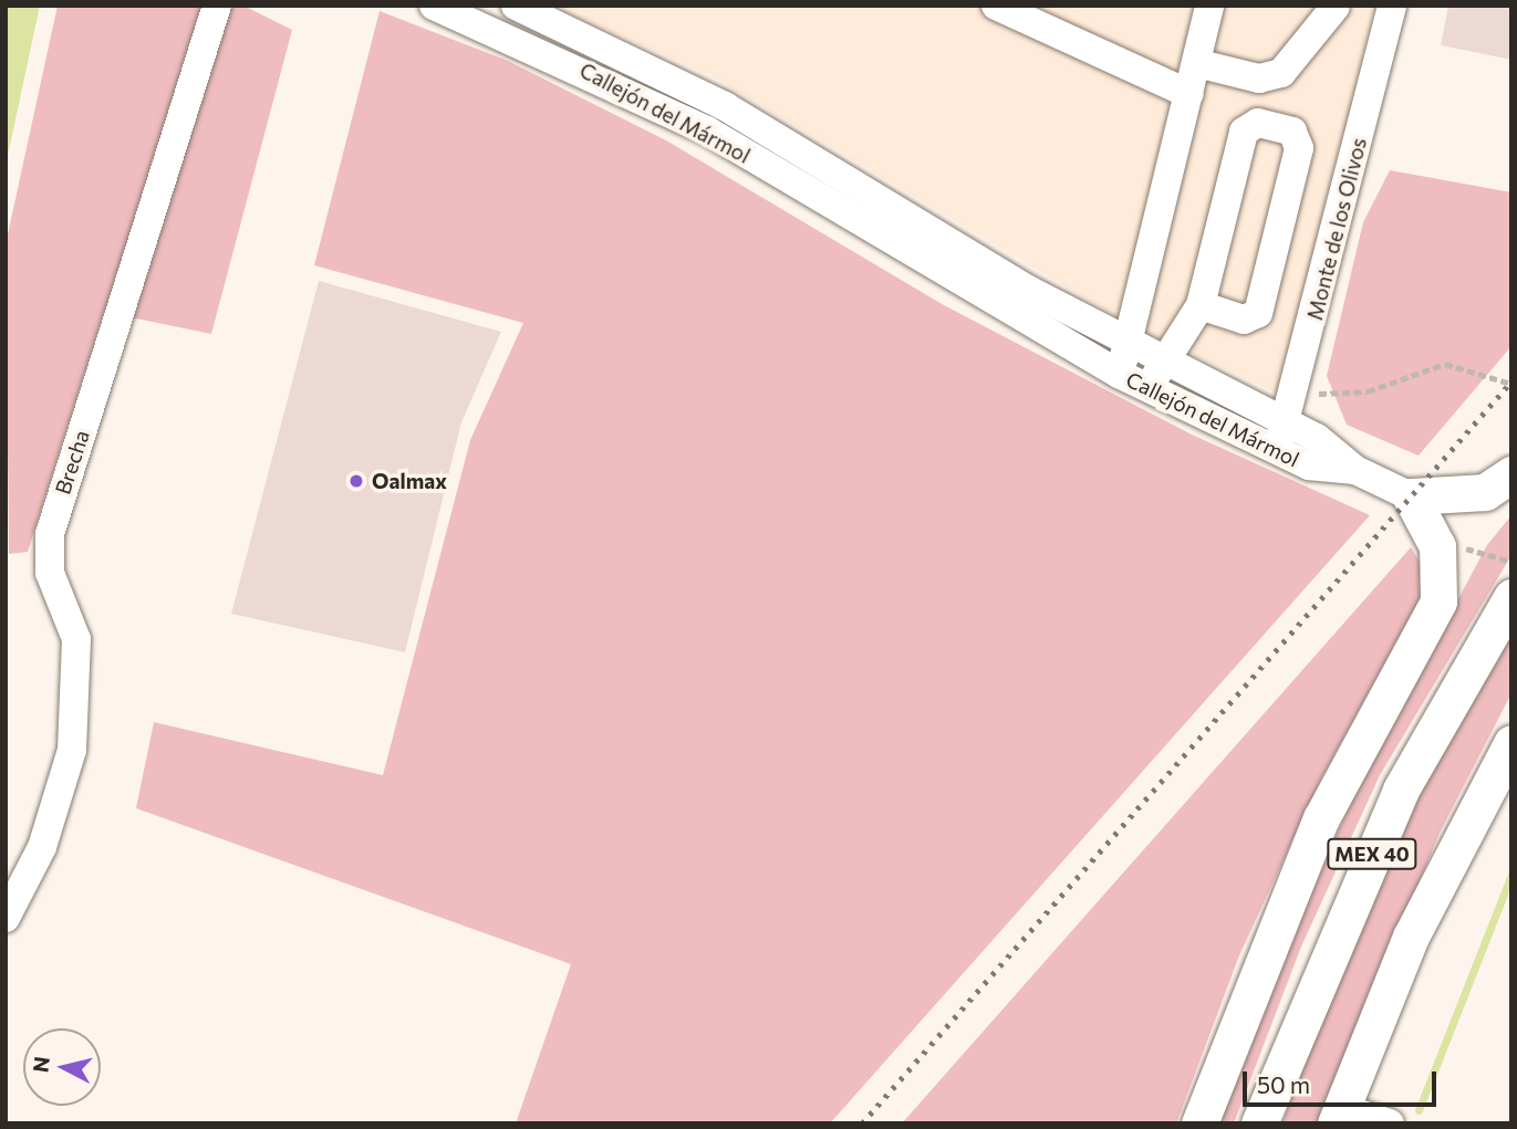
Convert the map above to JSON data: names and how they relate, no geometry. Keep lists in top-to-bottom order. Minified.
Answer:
{"streets":{"main road":["MEX 40"],"street":["Callejón del Mármol","Monte de los Olivos","Brecha"]},"crossings":[["Callejón del Mármol","Monte de los Olivos"]],"places":["Oalmax"],"scale_bar":"50 m","north":"left"}
